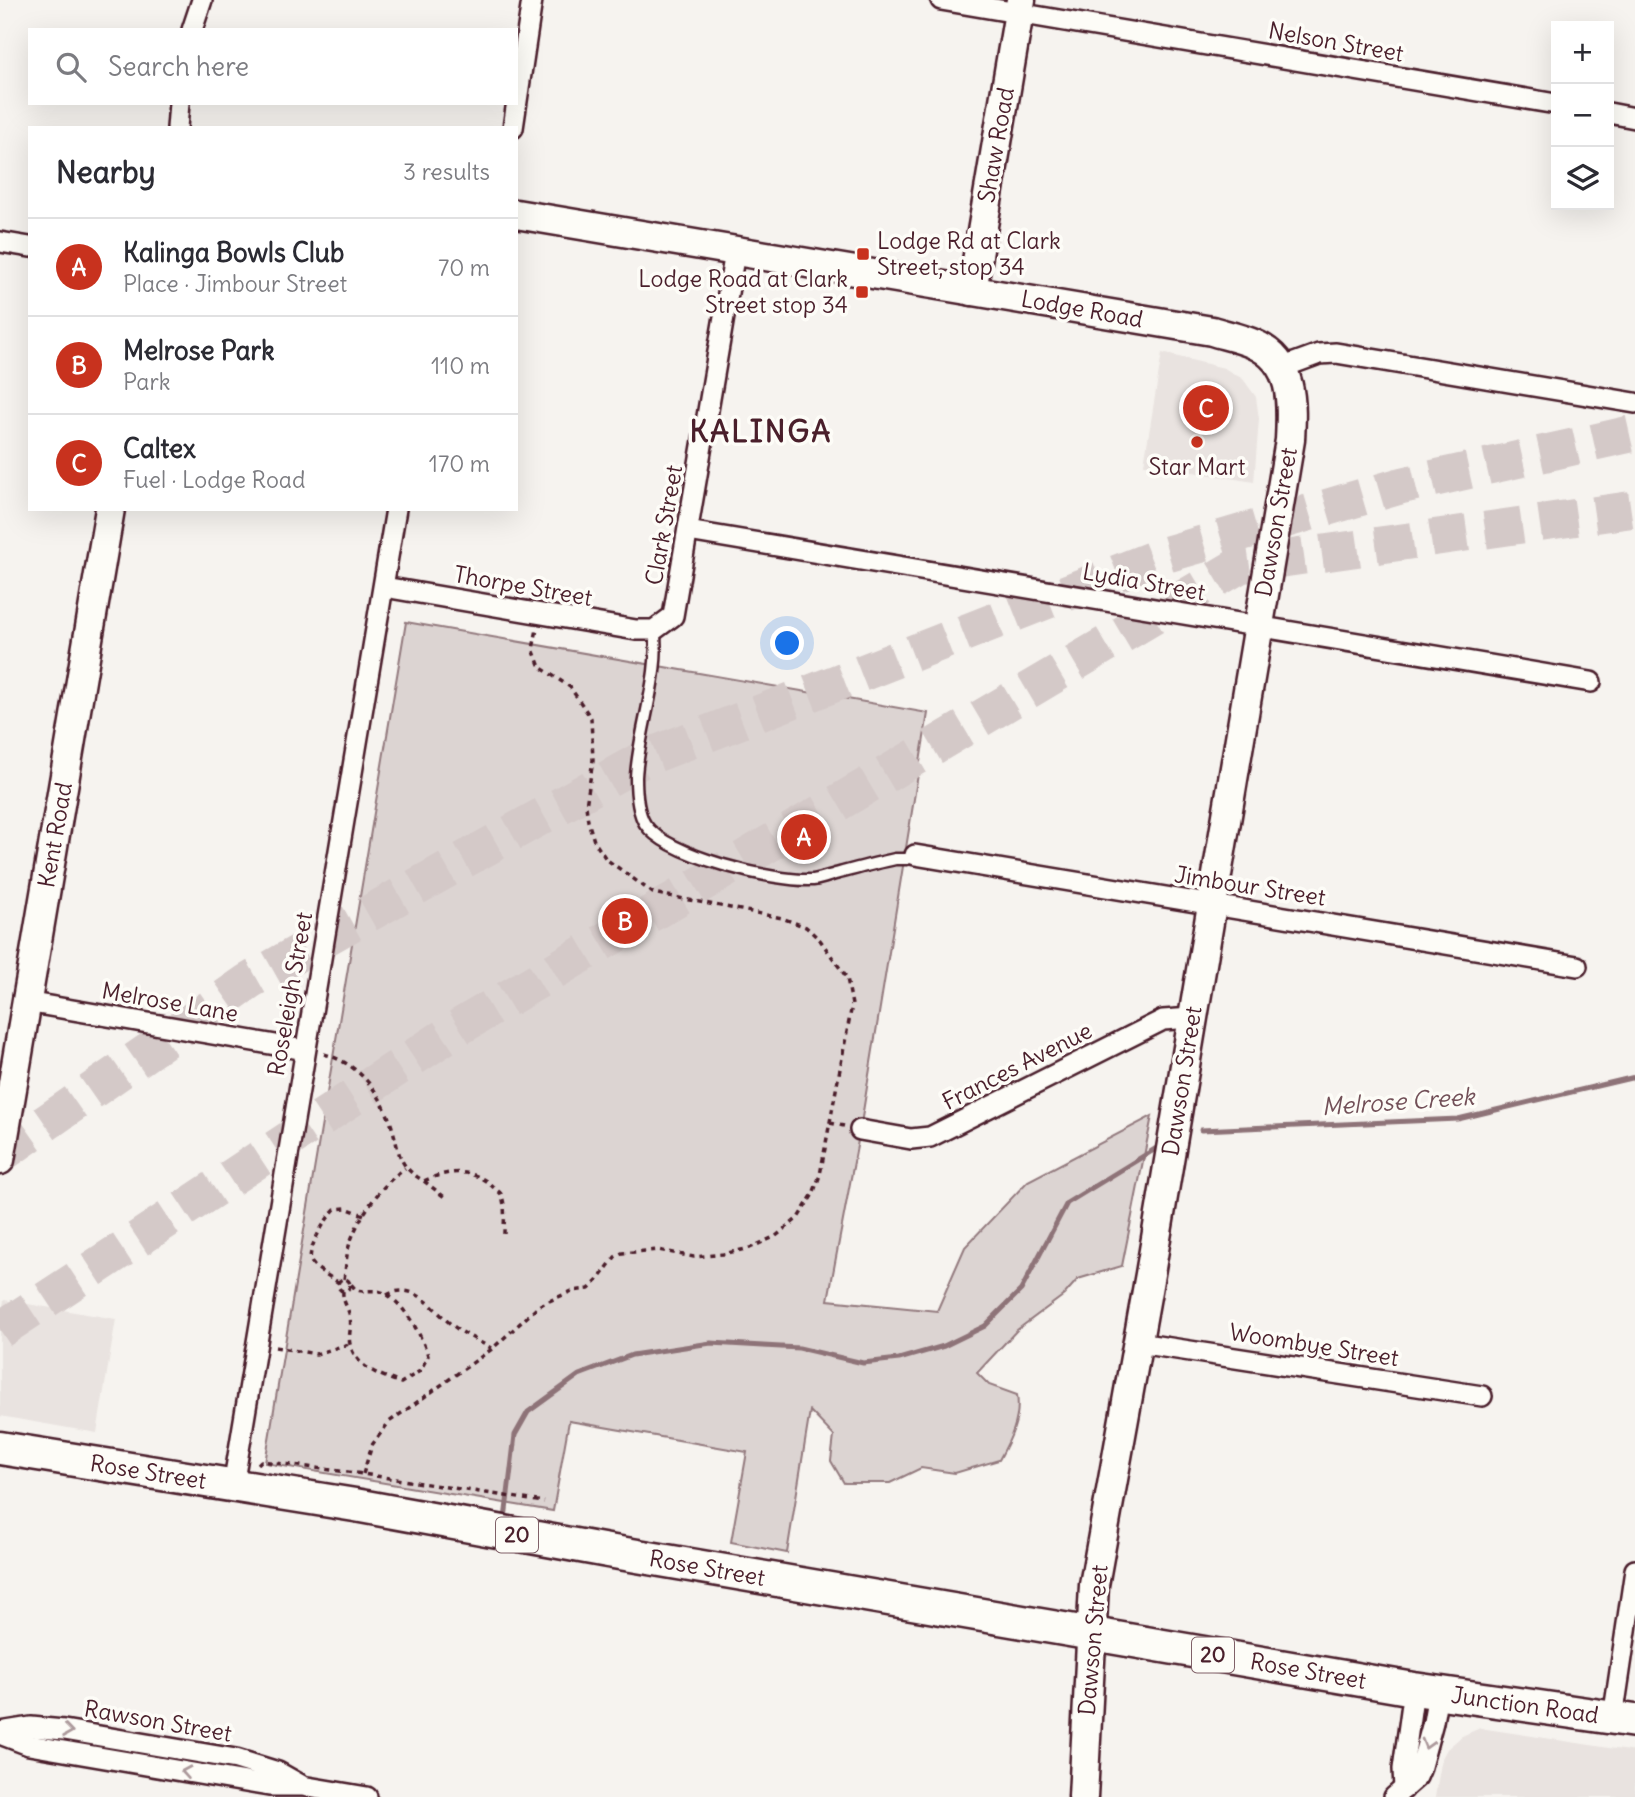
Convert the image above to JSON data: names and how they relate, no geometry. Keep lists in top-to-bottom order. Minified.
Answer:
{"streets":{"main road":["Rose Street","20","Junction Road"],"street":["Nelson Street","Shaw Road","Lodge Road","Dawson Street","Clark Street","Lydia Street","Thorpe Street","Kent Road","Jimbour Street","Roseleigh Street","Melrose Lane","Frances Avenue","Woombye Street","Rawson Street"]},"crossings":[["Nelson Street","Shaw Road"],["Shaw Road","Lodge Road"],["Lodge Road","Dawson Street"],["Lodge Road","Clark Street"],["Dawson Street","Lydia Street"],["Dawson Street","Jimbour Street"],["Dawson Street","Frances Avenue"],["Dawson Street","Woombye Street"],["Dawson Street","Rose Street"],["Clark Street","Lydia Street"],["Clark Street","Thorpe Street"],["Thorpe Street","Roseleigh Street"],["Kent Road","Melrose Lane"],["Roseleigh Street","Melrose Lane"],["Roseleigh Street","Rose Street"],["Rose Street","Junction Road"]],"districts":["KALINGA"],"water":["Melrose Creek"],"places":{"transit":["Lodge Rd at Clark Street, stop 34","Lodge Road at Clark Street stop 34"],"other":["Star Mart"]},"page":{"map_buttons":["+","−"],"search":"Search here","heading":["Nearby","3 results"],"list":[{"mark":"A","name":"Kalinga Bowls Club","note":"Place · Jimbour Street","value":"70 m"},{"mark":"B","name":"Melrose Park","note":"Park","value":"110 m"},{"mark":"C","name":"Caltex","note":"Fuel · Lodge Road","value":"170 m"}],"pins":["C","A","B"]}}
